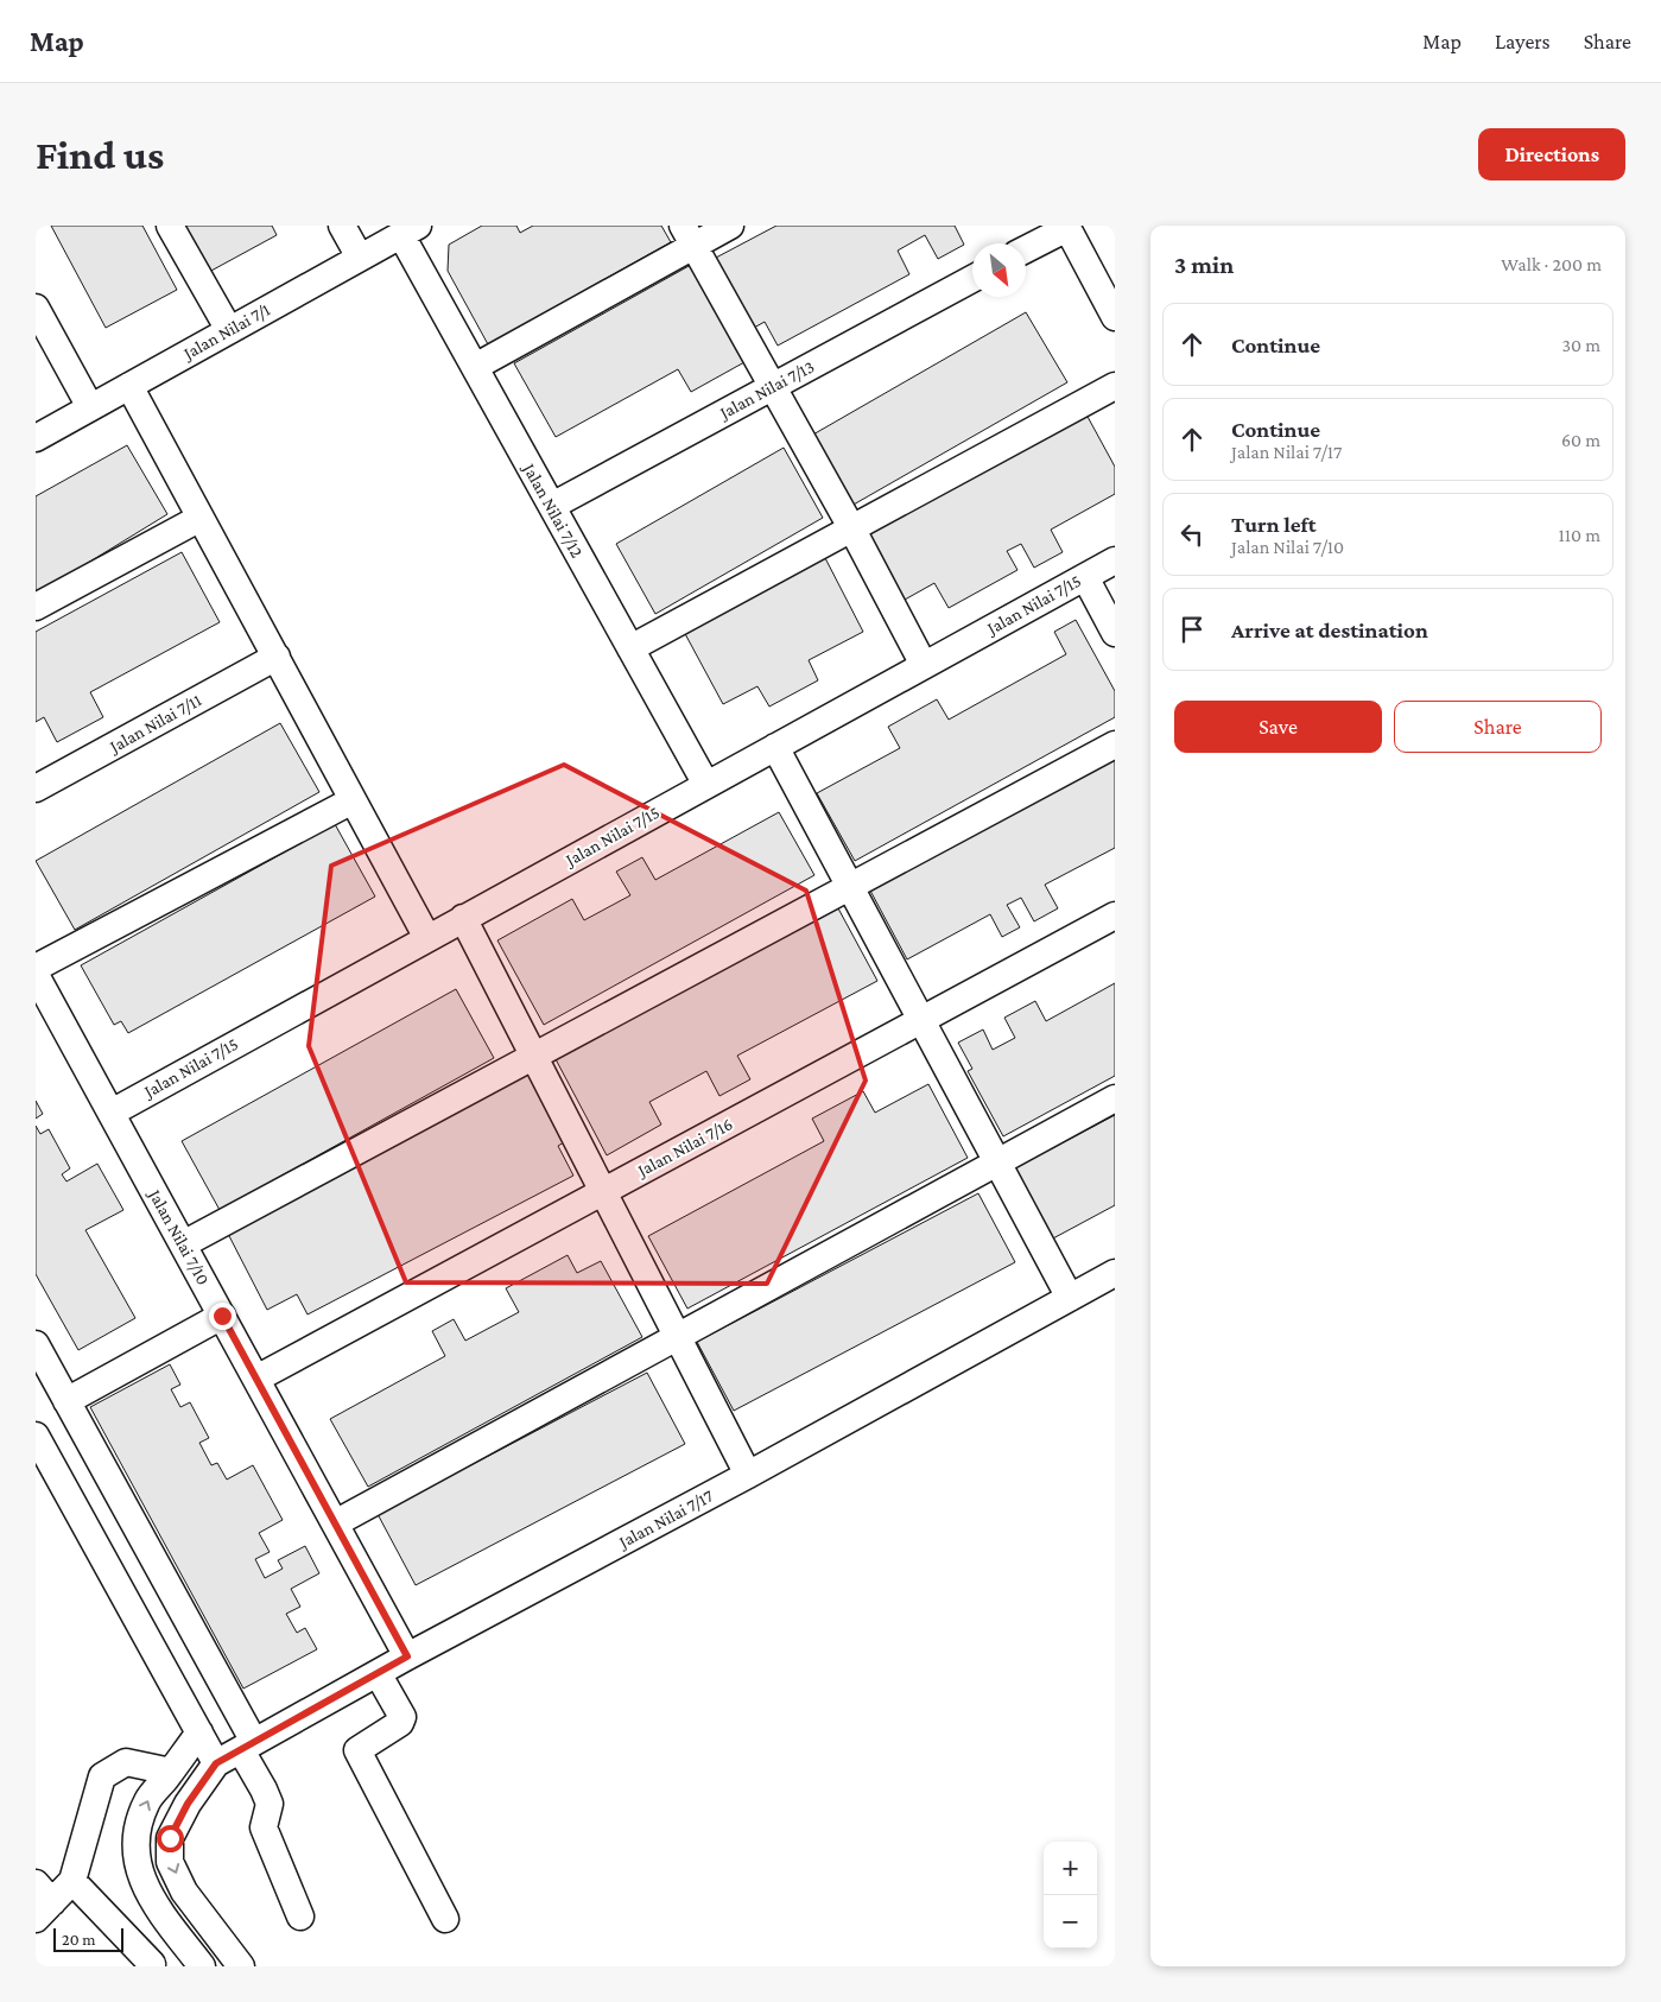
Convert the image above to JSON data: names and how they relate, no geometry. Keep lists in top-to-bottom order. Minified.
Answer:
{"streets":{"street":["Jalan Nilai 7/1","Jalan Nilai 7/13","Jalan Nilai 7/12","Jalan Nilai 7/15","Jalan Nilai 7/11","Jalan Nilai 7/16","Jalan Nilai 7/10","Jalan Nilai 7/17"]},"crossings":[["Jalan Nilai 7/1","Jalan Nilai 7/12"],["Jalan Nilai 7/13","Jalan Nilai 7/12"],["Jalan Nilai 7/12","Jalan Nilai 7/15"],["Jalan Nilai 7/15","Jalan Nilai 7/10"],["Jalan Nilai 7/16","Jalan Nilai 7/10"],["Jalan Nilai 7/10","Jalan Nilai 7/17"]],"scale_bar":"20 m","north":"bottom right","page":{"header":"Map","nav":["Map","Layers","Share"],"buttons":["Directions",["Save","Share"]],"title":"Find us","heading":["3 min","Walk · 200 m"],"list":[["Continue","30 m"],["Continue","Jalan Nilai 7/17","60 m"],["Turn left","Jalan Nilai 7/10","110 m"],"Arrive at destination"],"map_buttons":["+","−"],"scale":"20 m"}}
